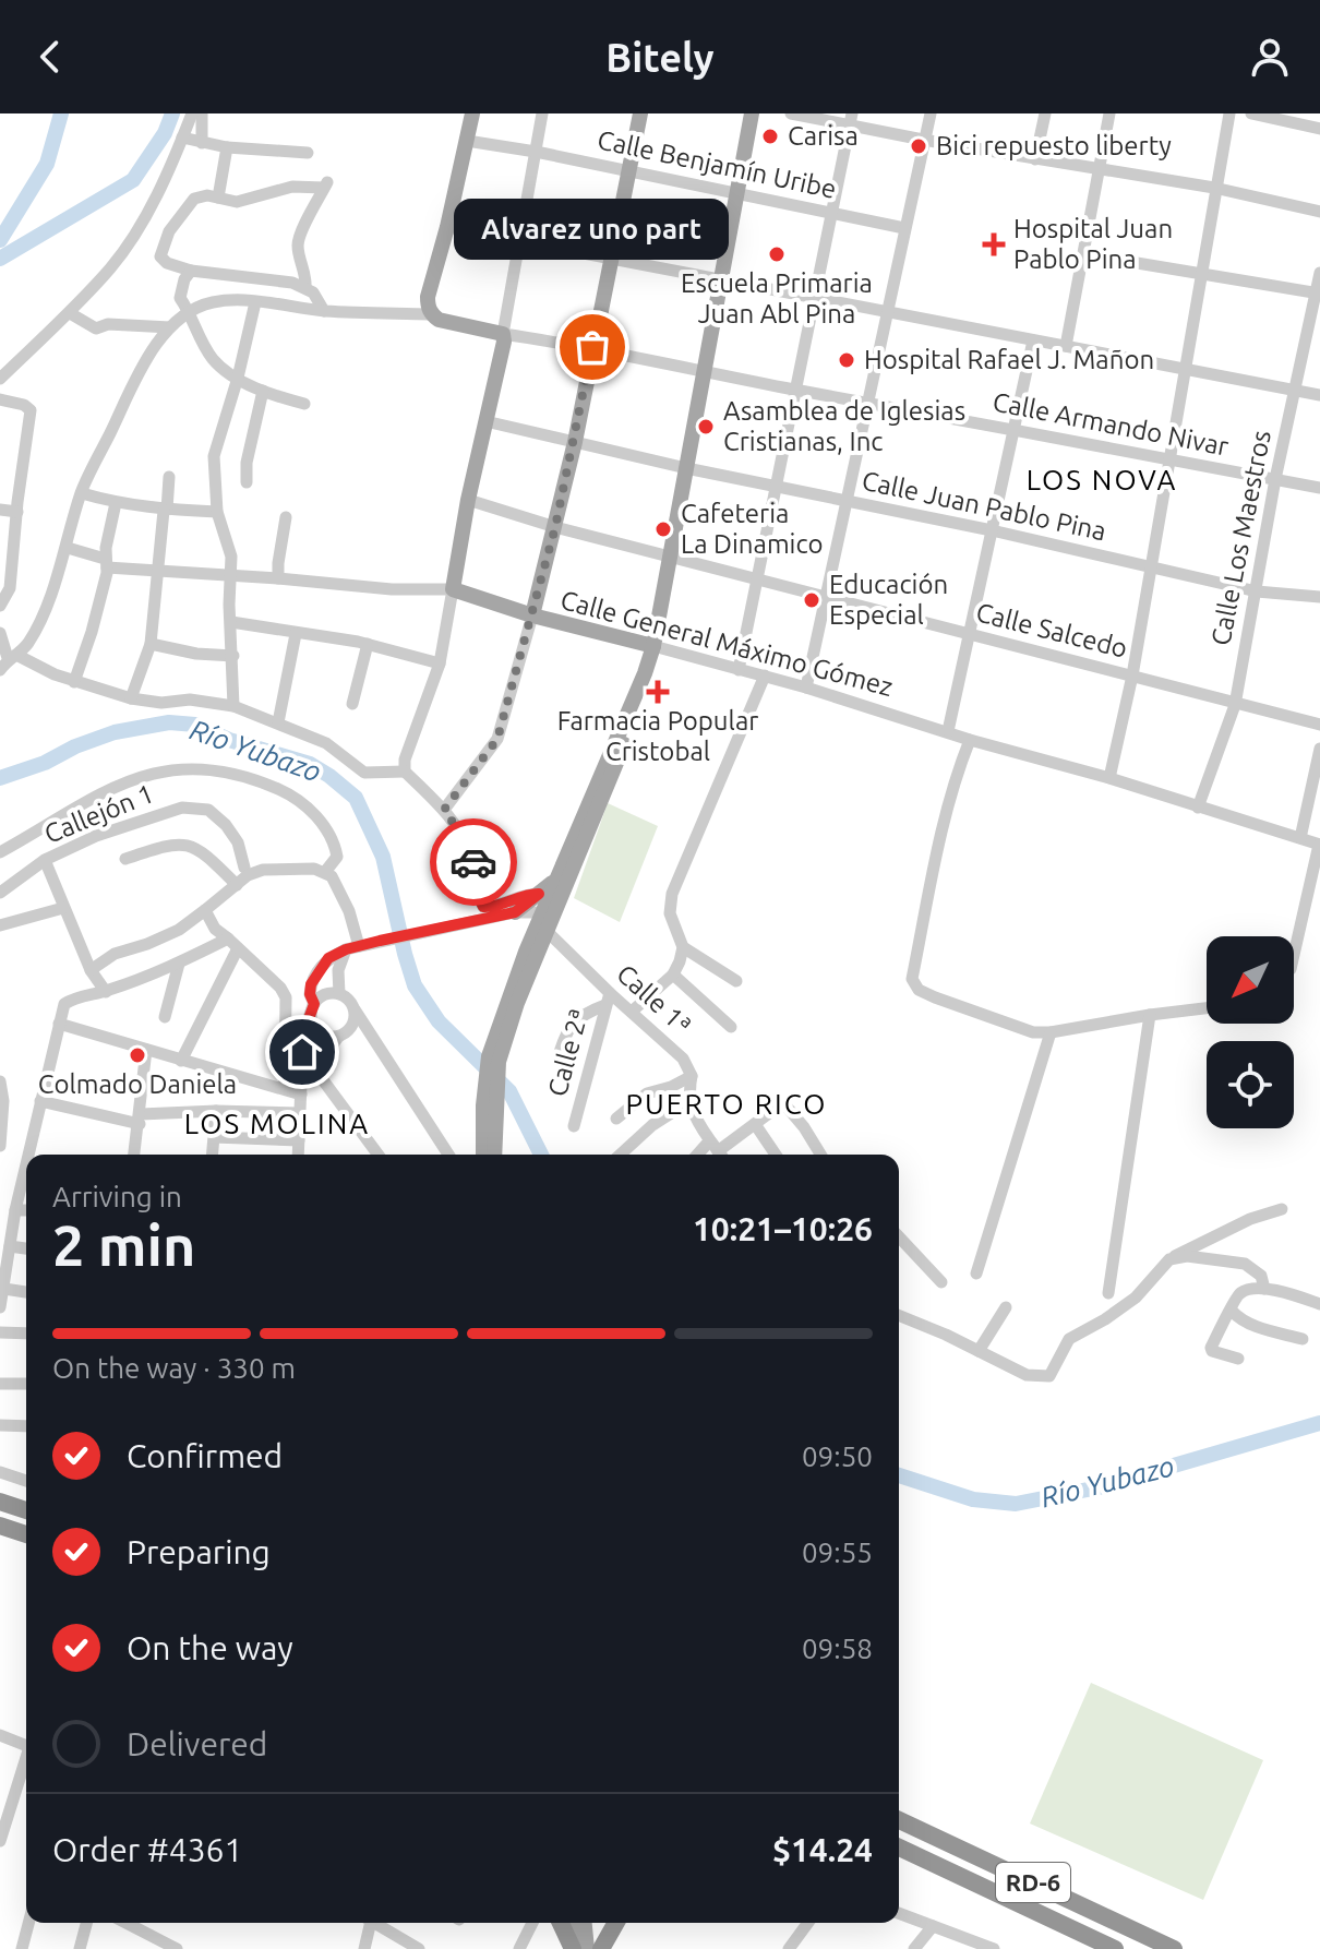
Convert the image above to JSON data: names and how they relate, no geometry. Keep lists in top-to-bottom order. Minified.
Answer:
{"streets":{"highway":["RD-6"],"main road":["Calle Armando Nivar","Calle General Máximo Gómez"],"street":["Calle Benjamín Uribe","Calle Juan Pablo Pina","Calle Los Maestros","Calle Salcedo","Callejón 1","Calle 1ª","Calle 2ª"]},"crossings":[["Calle Armando Nivar","Calle Los Maestros"],["Calle Juan Pablo Pina","Calle Los Maestros"],["Calle Los Maestros","Calle Salcedo"],["Calle Los Maestros","Calle General Máximo Gómez"],["Calle 1ª","Calle 2ª"]],"districts":["LOS NOVA","PUERTO RICO","LOS MOLINA"],"water":["Río Yubazo"],"places":{"other":["Carisa","Bici repuesto liberty","Escuela Primaria Juan Abl Pina","Alvarez uno part","Hospital Rafael J. Mañon","Asamblea de Iglesias Cristianas, Inc","Cafeteria La Dinamico","Educación Especial","Colmado Daniela"],"health":["Hospital Juan Pablo Pina","Farmacia Popular Cristobal"]},"north":"bottom left","page":{"header":"Bitely","bubble":"Alvarez uno part","heading":["2 min","Arriving in","10:21–10:26"],"panel":["Order #4361","$14.24"],"bar":"On the way · 330 m","list":[["Confirmed","09:50"],["Preparing","09:55"],["On the way","09:58"],"Delivered"]}}
